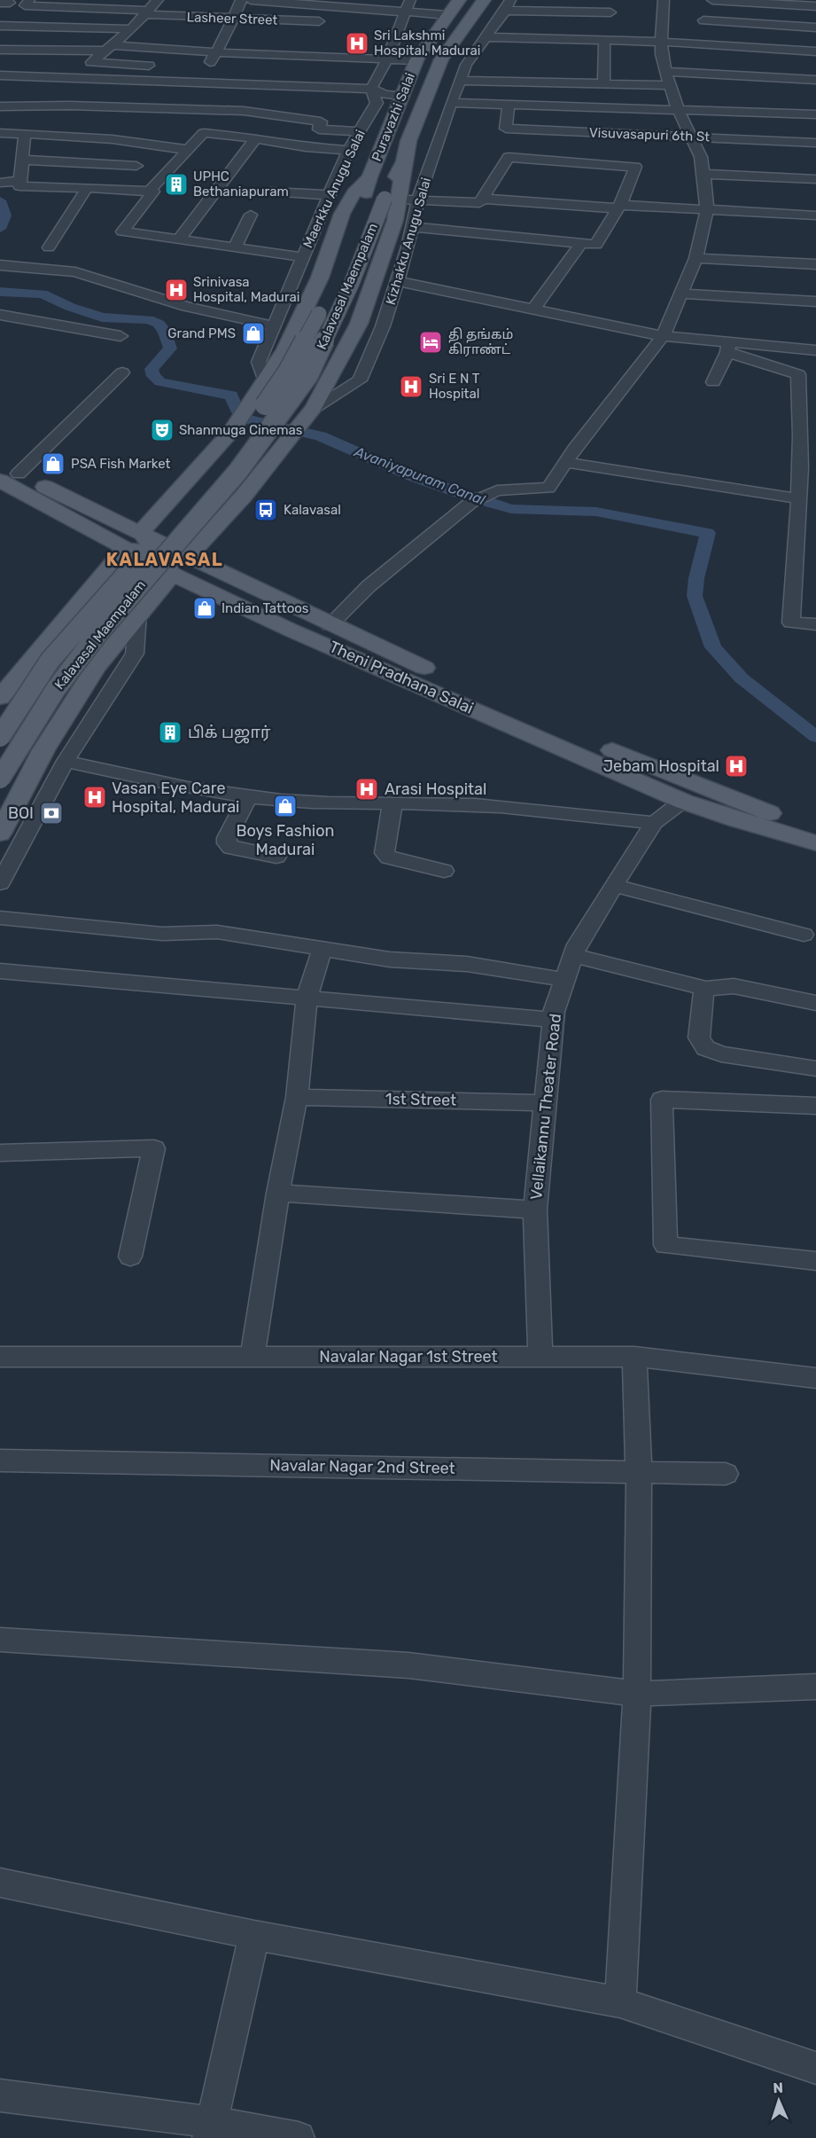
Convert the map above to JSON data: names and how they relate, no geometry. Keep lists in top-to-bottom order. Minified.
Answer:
{"streets":{"main road":["Puravazhi Salai","Kalavasal Maempalam","Theni Pradhana Salai"],"street":["Lasheer Street","Visuvasapuri 6th St","Maerkku Anugu Salai","Kizhakku Anugu Salai","1st Street","Vellaikannu Theater Road","Navalar Nagar 1st Street","Navalar Nagar 2nd Street"]},"crossings":[["Puravazhi Salai","Kalavasal Maempalam"],["1st Street","Vellaikannu Theater Road"]],"districts":["KALAVASAL"],"water":["Avaniyapuram Canal"],"places":{"hospital":["Sri Lakshmi Hospital, Madurai","Srinivasa Hospital, Madurai","Sri E N T Hospital","Jebam Hospital","Arasi Hospital","Vasan Eye Care Hospital, Madurai"],"building":["UPHC Bethaniapuram","பிக் பஜார்"],"shop":["Grand PMS","PSA Fish Market","Indian Tattoos","Boys Fashion Madurai"],"hotel":["தி தங்கம் கிராண்ட்"],"theatre":["Shanmuga Cinemas"],"bus stop":["Kalavasal"],"bank":["BOI"]},"north":"top"}
